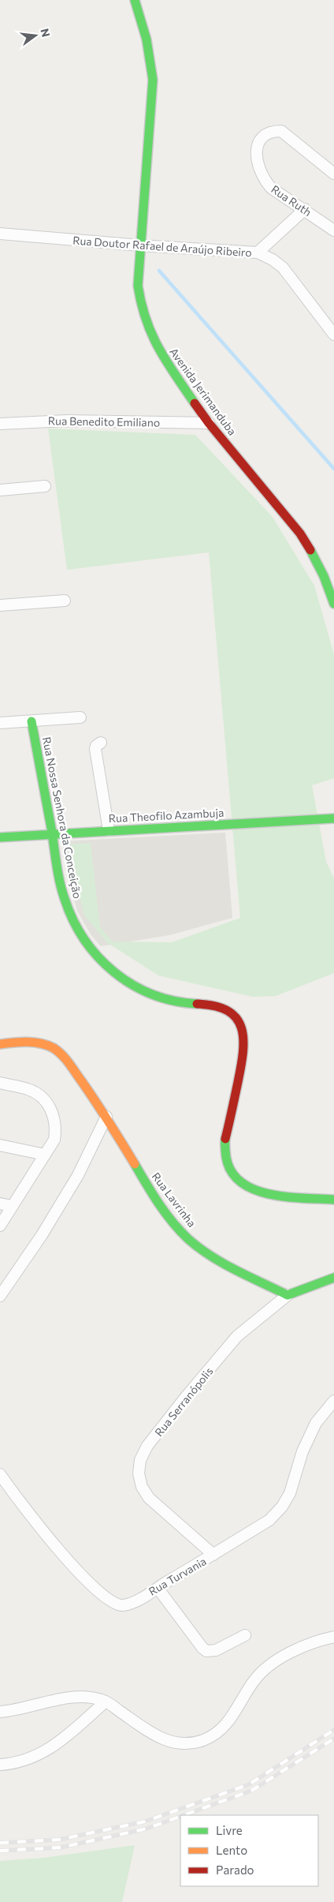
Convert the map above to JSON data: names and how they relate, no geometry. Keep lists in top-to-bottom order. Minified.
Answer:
{"streets":{"street":["Rua Ruth","Rua Doutor Rafael de Araújo Ribeiro","Avenida Jerimanduba","Rua Benedito Emiliano","Rua Theofilo Azambuja","Rua Nossa Senhora da Conceição","Rua Lavrinha","Rua Serranópolis","Rua Turvania"]},"crossings":[["Rua Doutor Rafael de Araújo Ribeiro","Avenida Jerimanduba"],["Avenida Jerimanduba","Rua Benedito Emiliano"],["Rua Theofilo Azambuja","Rua Nossa Senhora da Conceição"],["Rua Lavrinha","Rua Serranópolis"],["Rua Serranópolis","Rua Turvania"]],"legend":["Livre","Lento","Parado"],"north":"right"}
